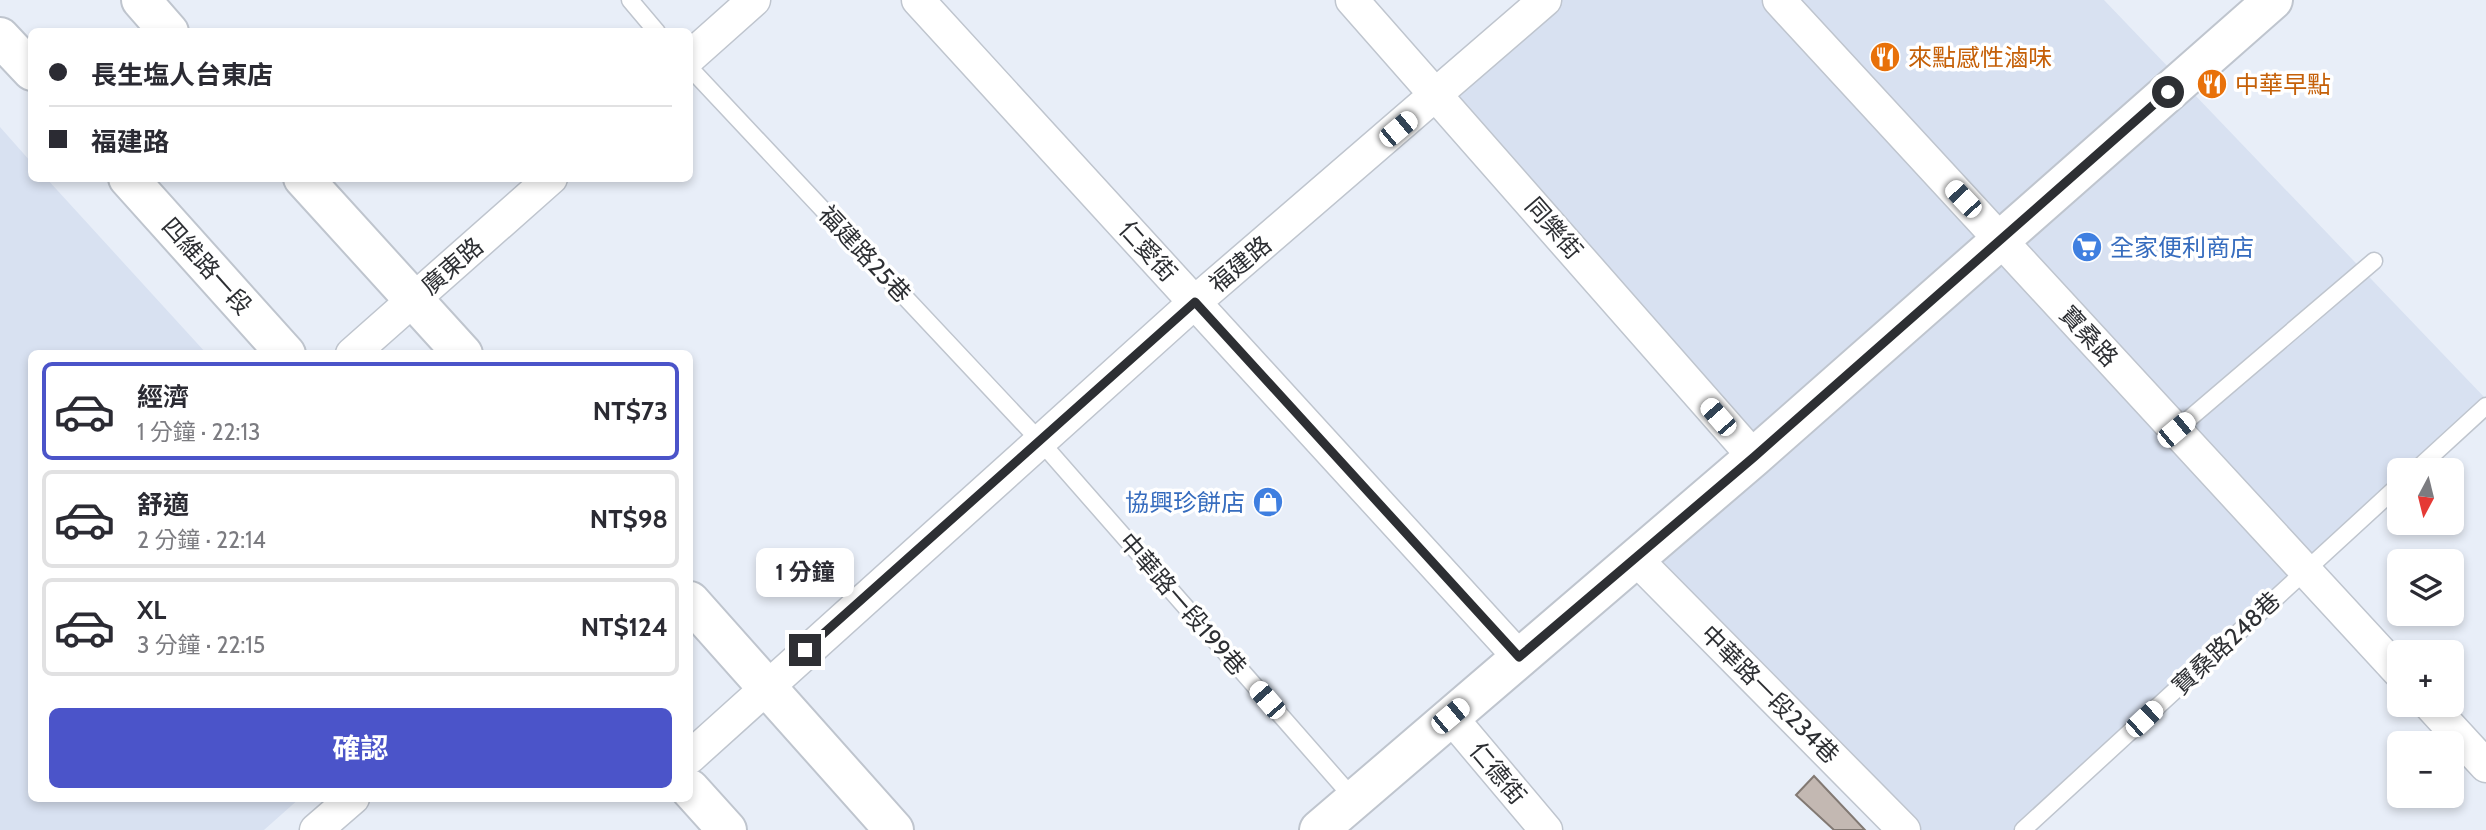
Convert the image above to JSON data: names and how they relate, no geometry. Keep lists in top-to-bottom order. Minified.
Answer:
{"streets":{"street":["同樂街","仁愛街","福建路","四維路一段","廣東路","寶桑路","中華路一段234巷","仁德街"],"lane":["福建路25巷","中華路一段199巷","寶桑路248巷"]},"crossings":[["同樂街","福建路"],["仁愛街","福建路"],["福建路25巷","福建路"],["福建路25巷","中華路一段199巷"],["福建路","中華路一段199巷"],["寶桑路","寶桑路248巷"]],"places":{"restaurant":["來點感性滷味","中華早點"],"supermarket":["全家便利商店"],"shop":["協興珍餅店"]},"north":"bottom","page":{"banner":["長生塩人台東店","福建路"],"list":[{"name":"經濟","note":"1 分鐘 · 22:13","value":"NT$73"},{"name":"舒適","note":"2 分鐘 · 22:14","value":"NT$98"},{"name":"XL","note":"3 分鐘 · 22:15","value":"NT$124"}],"map_buttons":["+","−"],"bubble":"1 分鐘","buttons":"確認"}}
